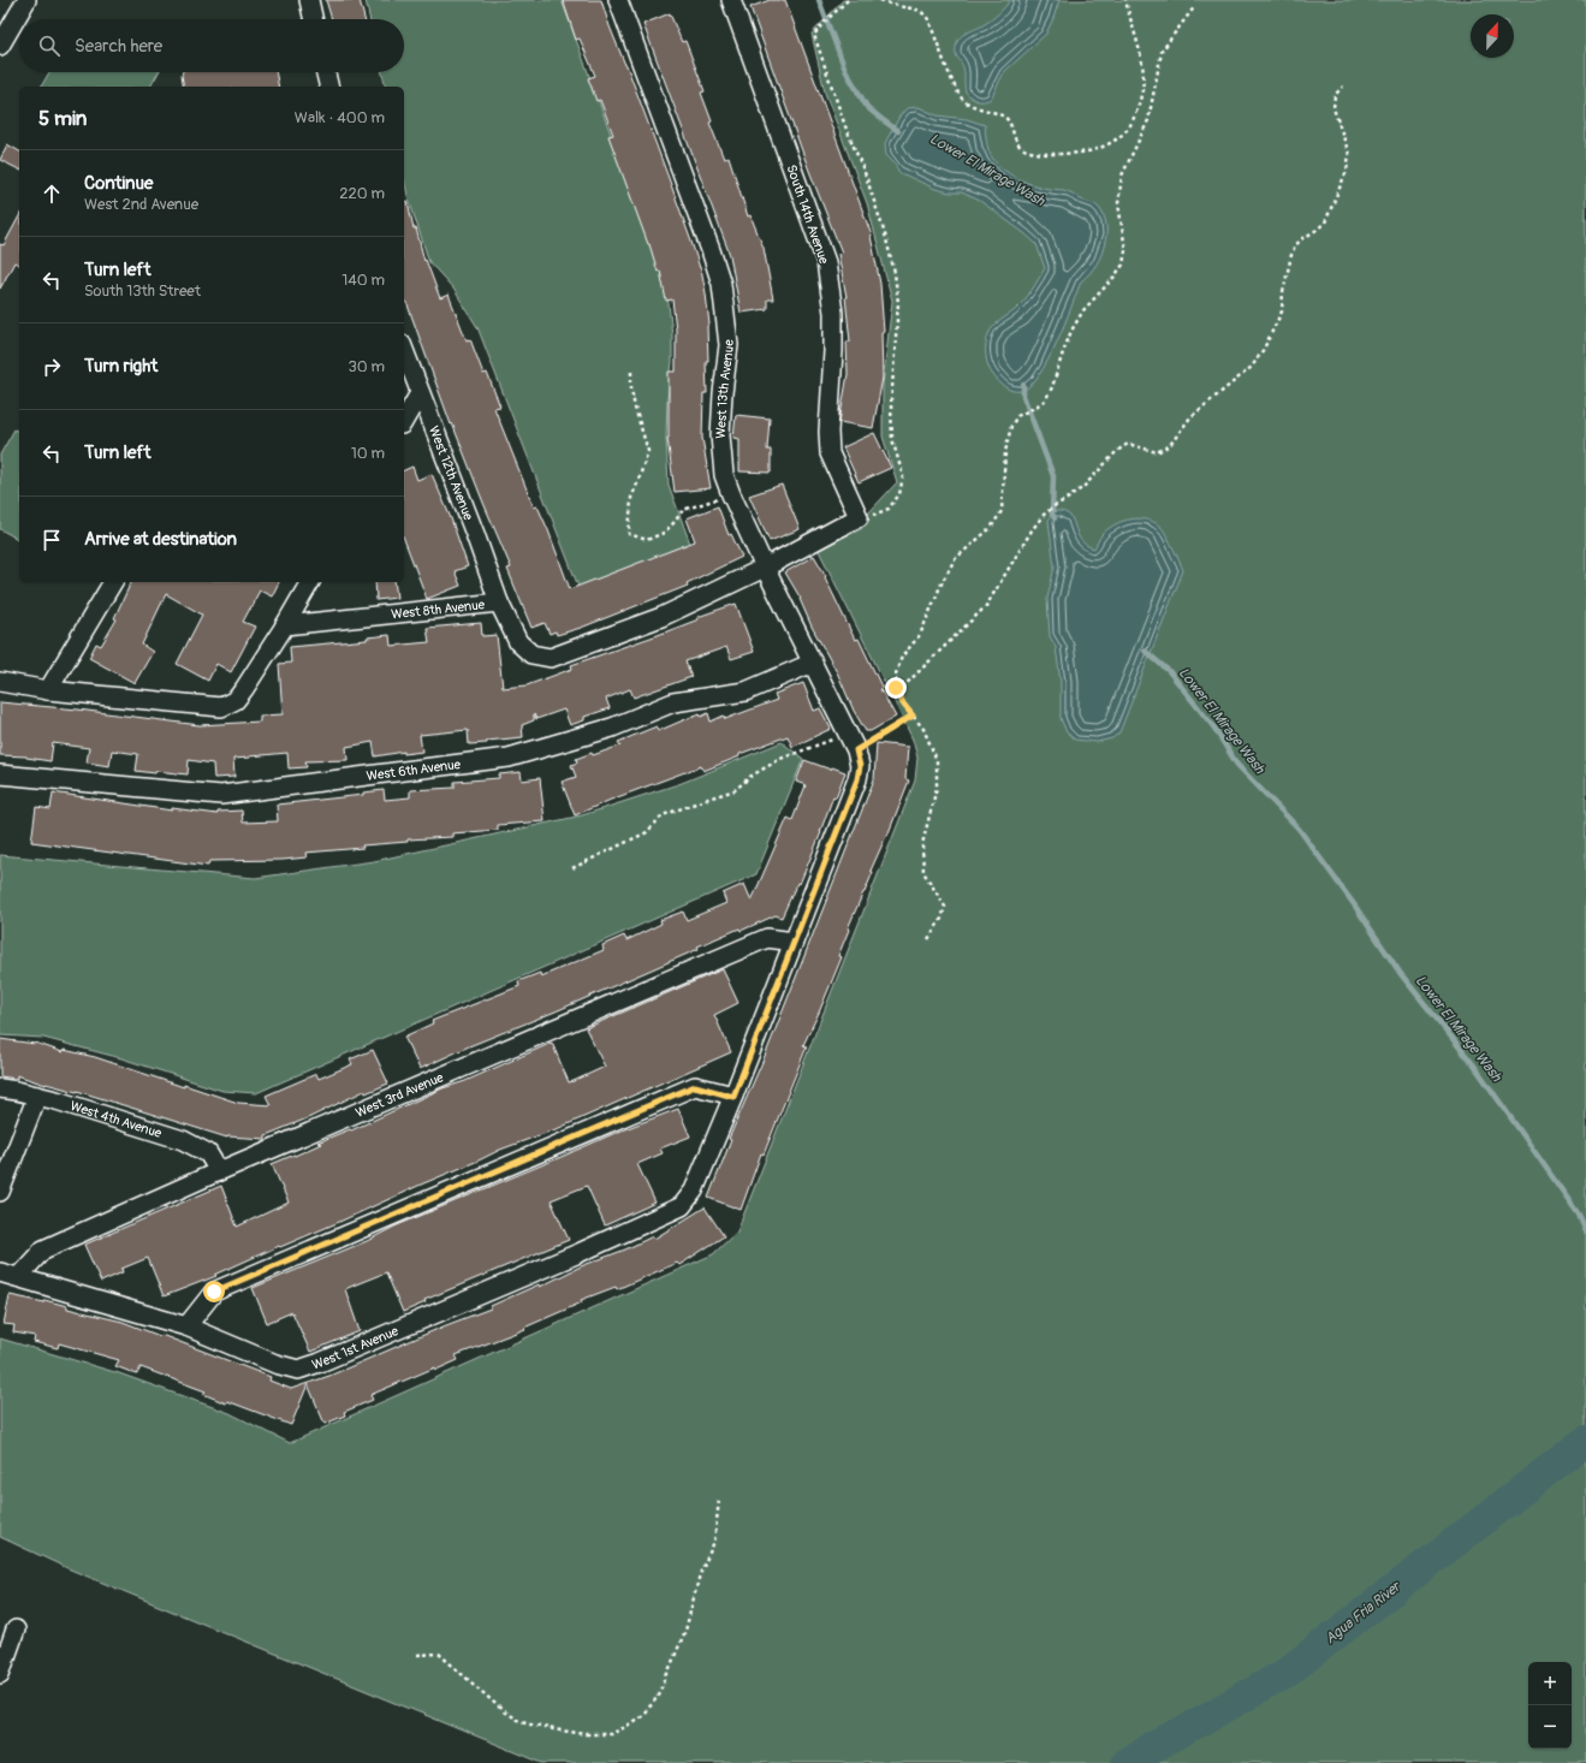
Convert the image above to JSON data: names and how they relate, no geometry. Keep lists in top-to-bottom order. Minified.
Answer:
{"streets":{"street":["South 14th Avenue","West 13th Avenue","West 12th Avenue","West 8th Avenue","West 6th Avenue","West 3rd Avenue","West 4th Avenue","West 1st Avenue"]},"crossings":[["South 14th Avenue","West 8th Avenue"],["West 13th Avenue","West 8th Avenue"],["West 13th Avenue","West 6th Avenue"],["West 13th Avenue","West 1st Avenue"],["West 12th Avenue","West 8th Avenue"],["West 3rd Avenue","West 4th Avenue"],["West 3rd Avenue","West 1st Avenue"]],"water":["Lower El Mirage Wash","Agua Fria River"],"north":"top","page":{"search":"Search here","heading":["5 min","Walk · 400 m"],"list":[["Continue","West 2nd Avenue","220 m"],["Turn left","South 13th Street","140 m"],["Turn right","30 m"],["Turn left","10 m"],"Arrive at destination"],"map_buttons":["+","−"]}}
